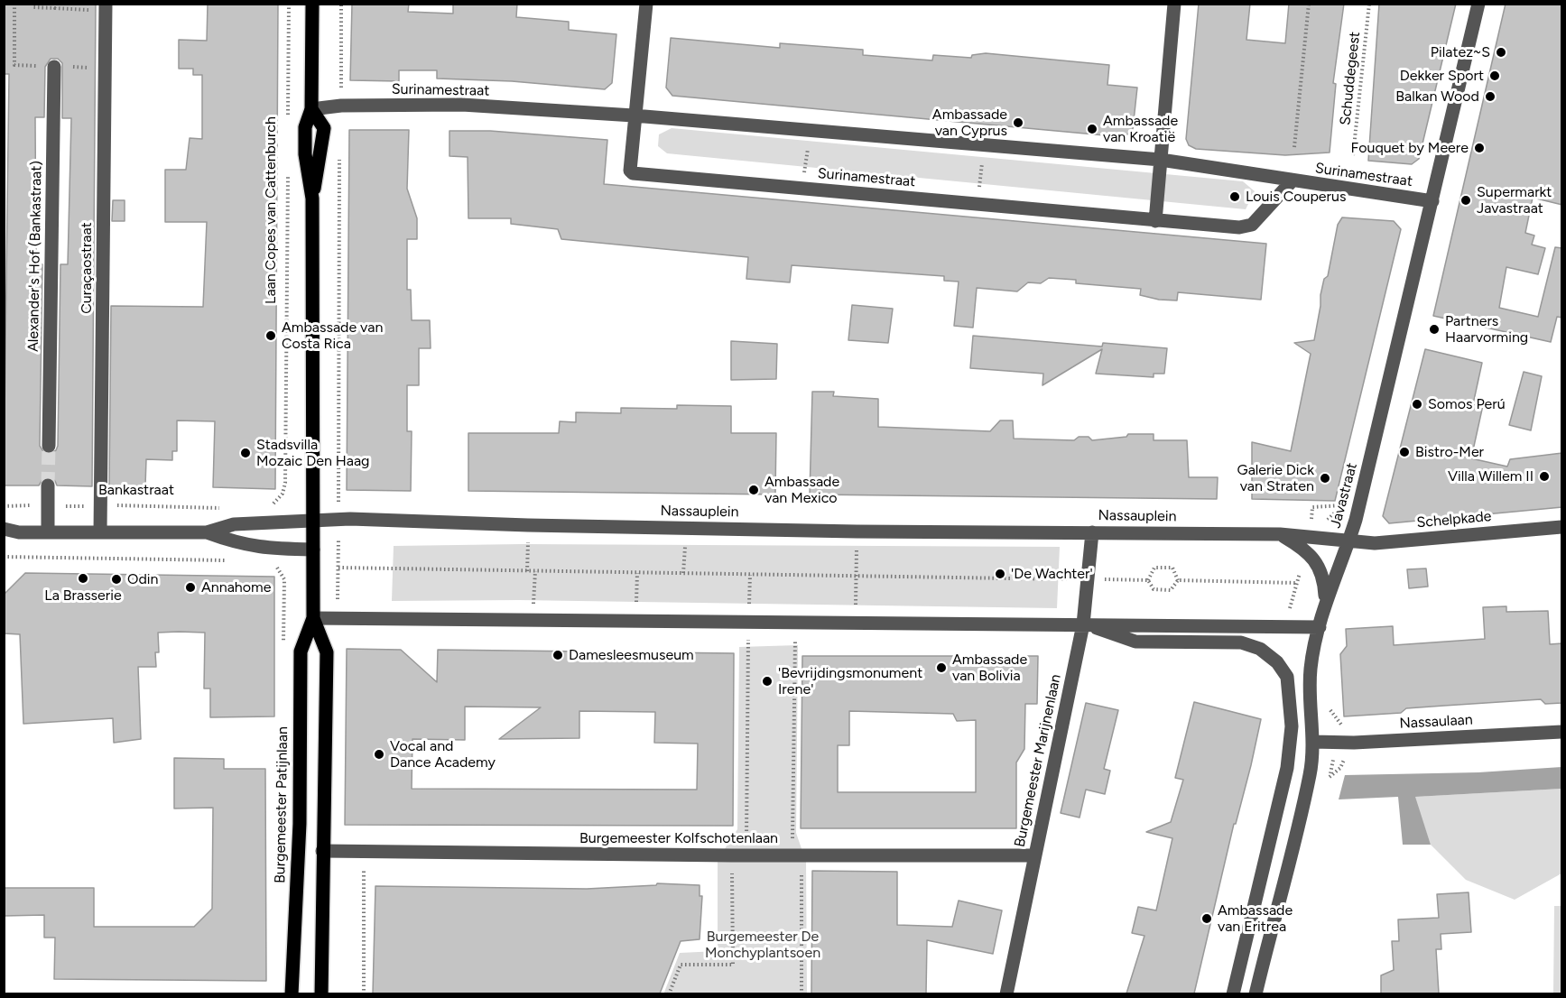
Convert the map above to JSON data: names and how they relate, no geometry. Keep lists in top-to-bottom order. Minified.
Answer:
{"streets":{"main road":["Burgemeester Patijnlaan"],"street":["Surinamestraat","Alexander's Hof (Bankastraat)","Curaçaostraat","Javastraat","Nassauplein","Schelpkade","Nassaulaan","Burgemeester Marijnenlaan","Burgemeester Kolfschotenlaan"],"path":["Schuddegeest","Laan Copes van Cattenburch","Bankastraat"]},"crossings":[["Surinamestraat","Javastraat"],["Curaçaostraat","Bankastraat"],["Javastraat","Nassauplein"],["Javastraat","Schelpkade"],["Javastraat","Nassaulaan"],["Nassauplein","Schelpkade"],["Nassauplein","Burgemeester Marijnenlaan"],["Nassauplein","Burgemeester Patijnlaan"],["Burgemeester Marijnenlaan","Burgemeester Kolfschotenlaan"],["Burgemeester Patijnlaan","Burgemeester Kolfschotenlaan"]],"parks":["Burgemeester De Monchyplantsoen"],"places":["Pilatez~S","Dekker Sport","Balkan Wood","Ambassade van Cyprus","Ambassade van Kroatië","Fouquet by Meere","Louis Couperus","Supermarkt Javastraat","Partners Haarvorming","Ambassade van Costa Rica","Somos Perú","Bistro-Mer","Stadsvilla Mozaic Den Haag","Villa Willem II","Galerie Dick van Straten","Ambassade van Mexico","'De Wachter'","La Brasserie","Odin","Annahome","Damesleesmuseum","Ambassade van Bolivia","'Bevrijdingsmonument Irene'","Vocal and Dance Academy","Ambassade van Eritrea"]}
